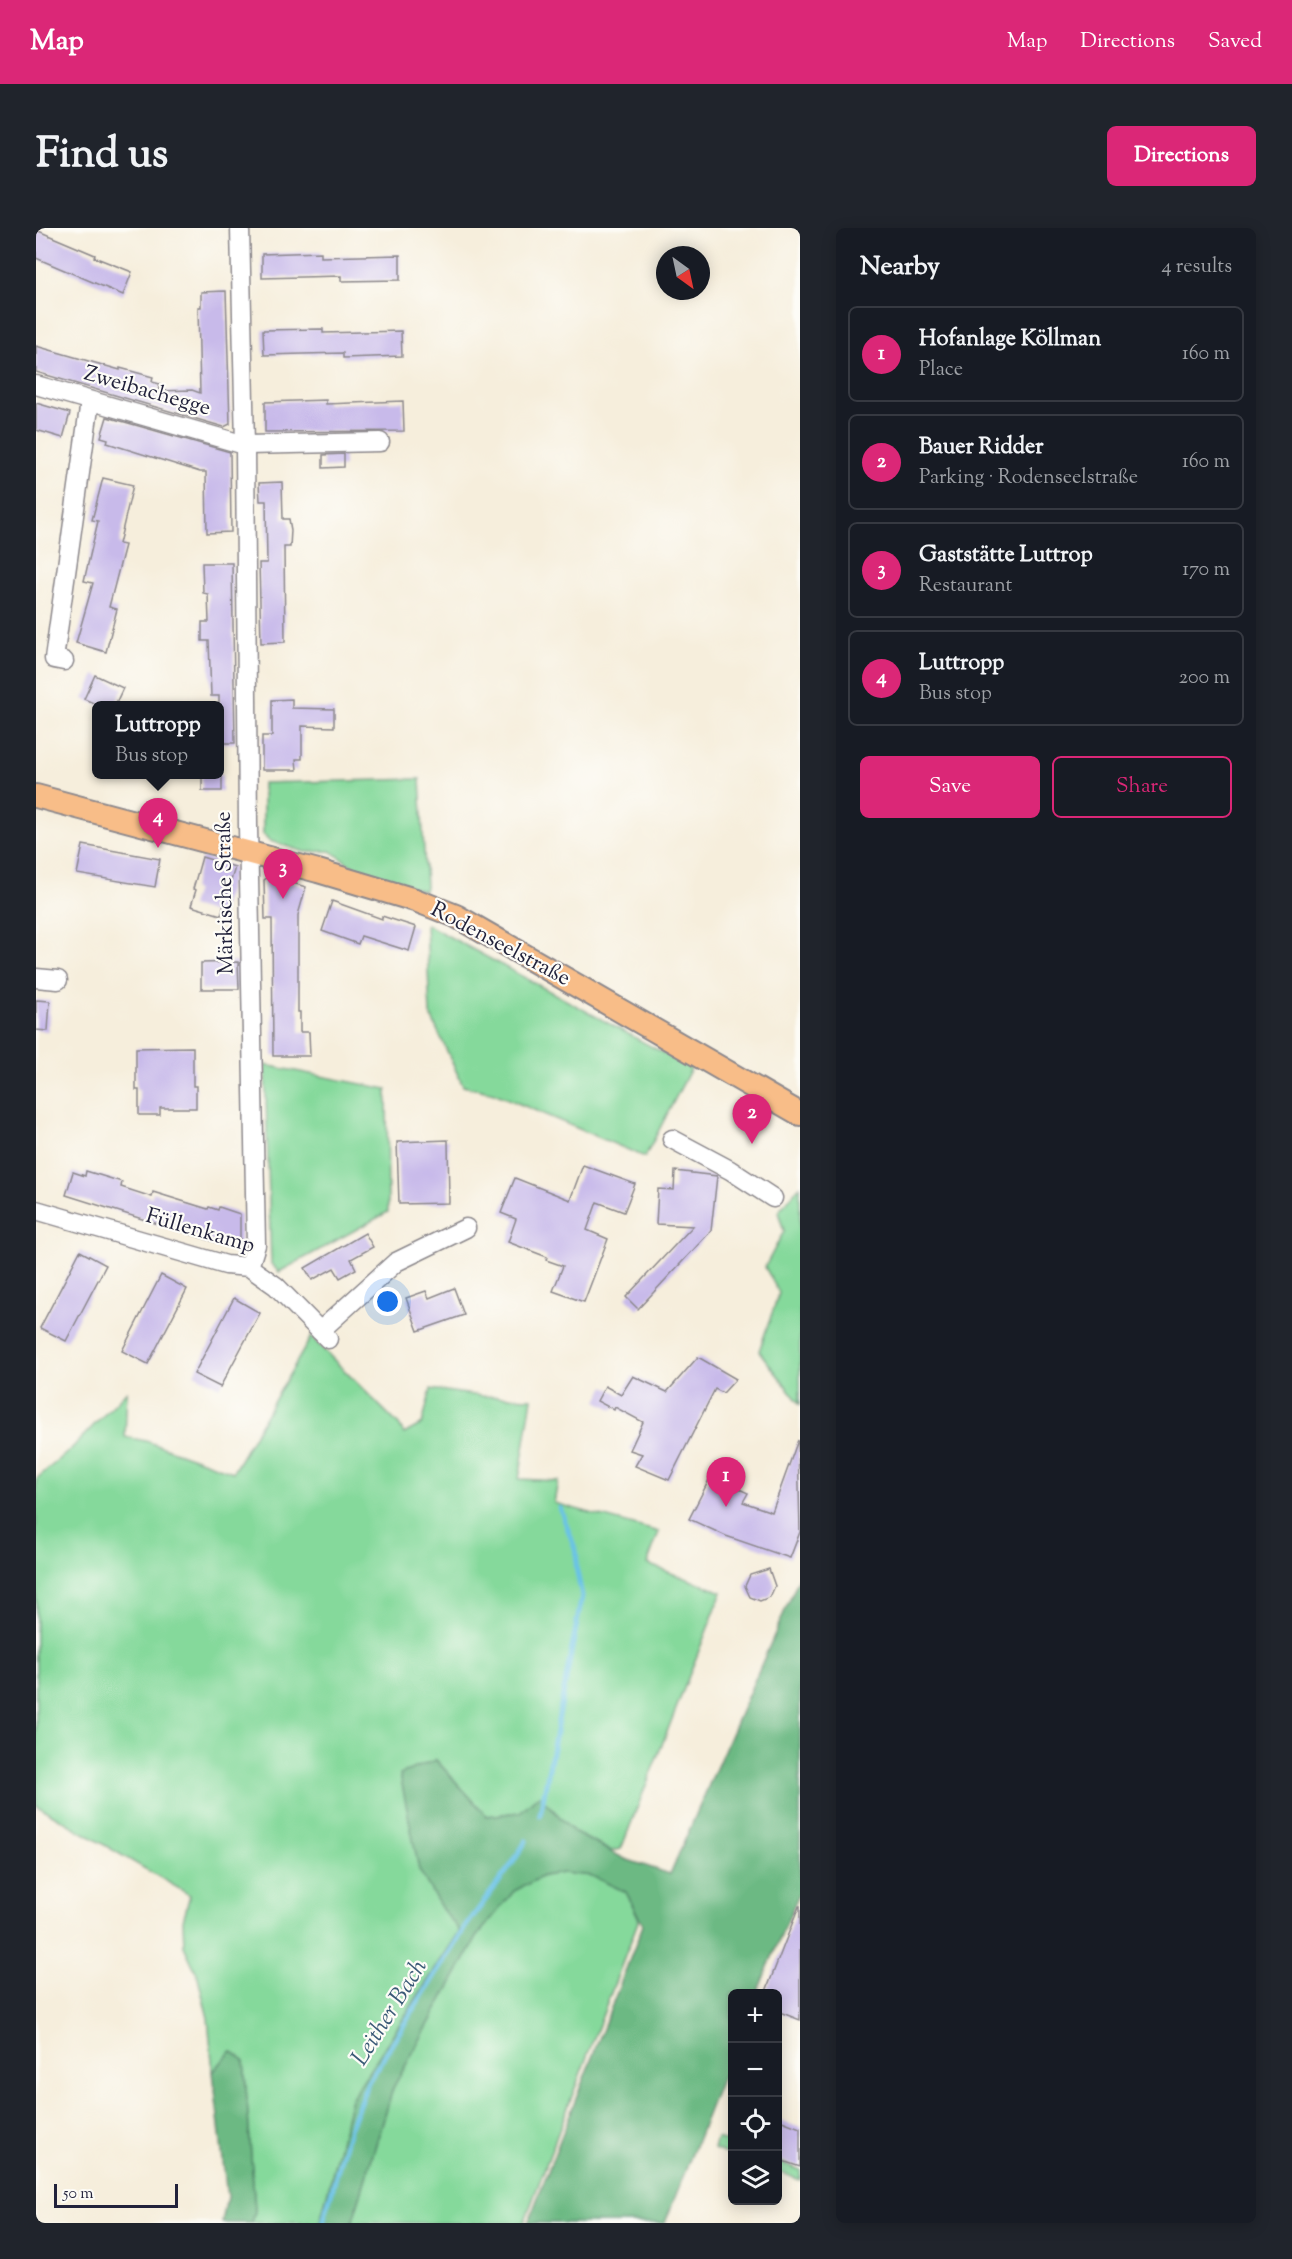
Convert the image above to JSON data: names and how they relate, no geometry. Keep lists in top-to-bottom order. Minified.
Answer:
{"streets":{"main road":["Rodenseelstraße"],"street":["Zweibachegge","Märkische Straße","Füllenkamp"]},"crossings":[["Zweibachegge","Märkische Straße"],["Märkische Straße","Rodenseelstraße"],["Märkische Straße","Füllenkamp"]],"water":["Leither Bach"],"scale_bar":"50 m","north":"bottom right","page":{"header":"Map","nav":["Map","Directions","Saved"],"title":"Find us","buttons":["Directions",["Save","Share"]],"heading":["Nearby","4 results"],"list":[{"mark":"1","name":"Hofanlage Köllman","note":"Place","value":"160 m"},{"mark":"2","name":"Bauer Ridder","note":"Parking · Rodenseelstraße","value":"160 m"},{"mark":"3","name":"Gaststätte Luttrop","note":"Restaurant","value":"170 m"},{"mark":"4","name":"Luttropp","note":"Bus stop","value":"200 m"}],"popup":["Luttropp","Bus stop"],"pins":["4","3","2","1"],"map_buttons":["+","−"],"scale":"50 m"}}
